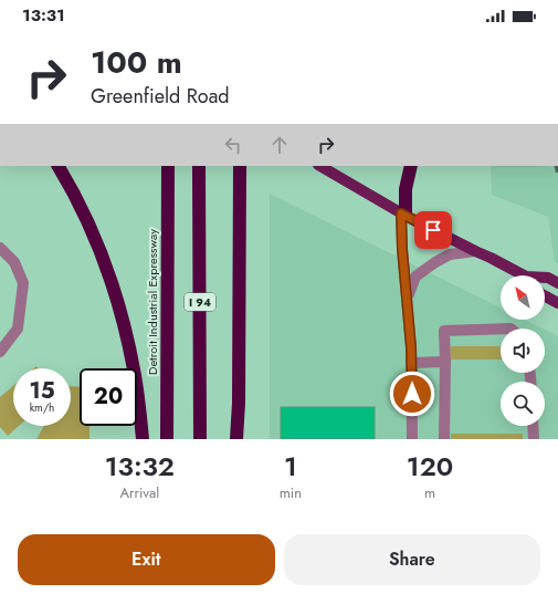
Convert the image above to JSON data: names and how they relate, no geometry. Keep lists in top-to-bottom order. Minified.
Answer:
{"streets":{"highway":["Detroit Industrial Expressway","I 94"]},"north":"top left","page":{"status":"13:31","turn":["100 m","Greenfield Road"],"speed":"15 km/h","limit":"20","eta":["13:32","Arrival","1","min","120","m"],"buttons":["Exit","Share"]}}
